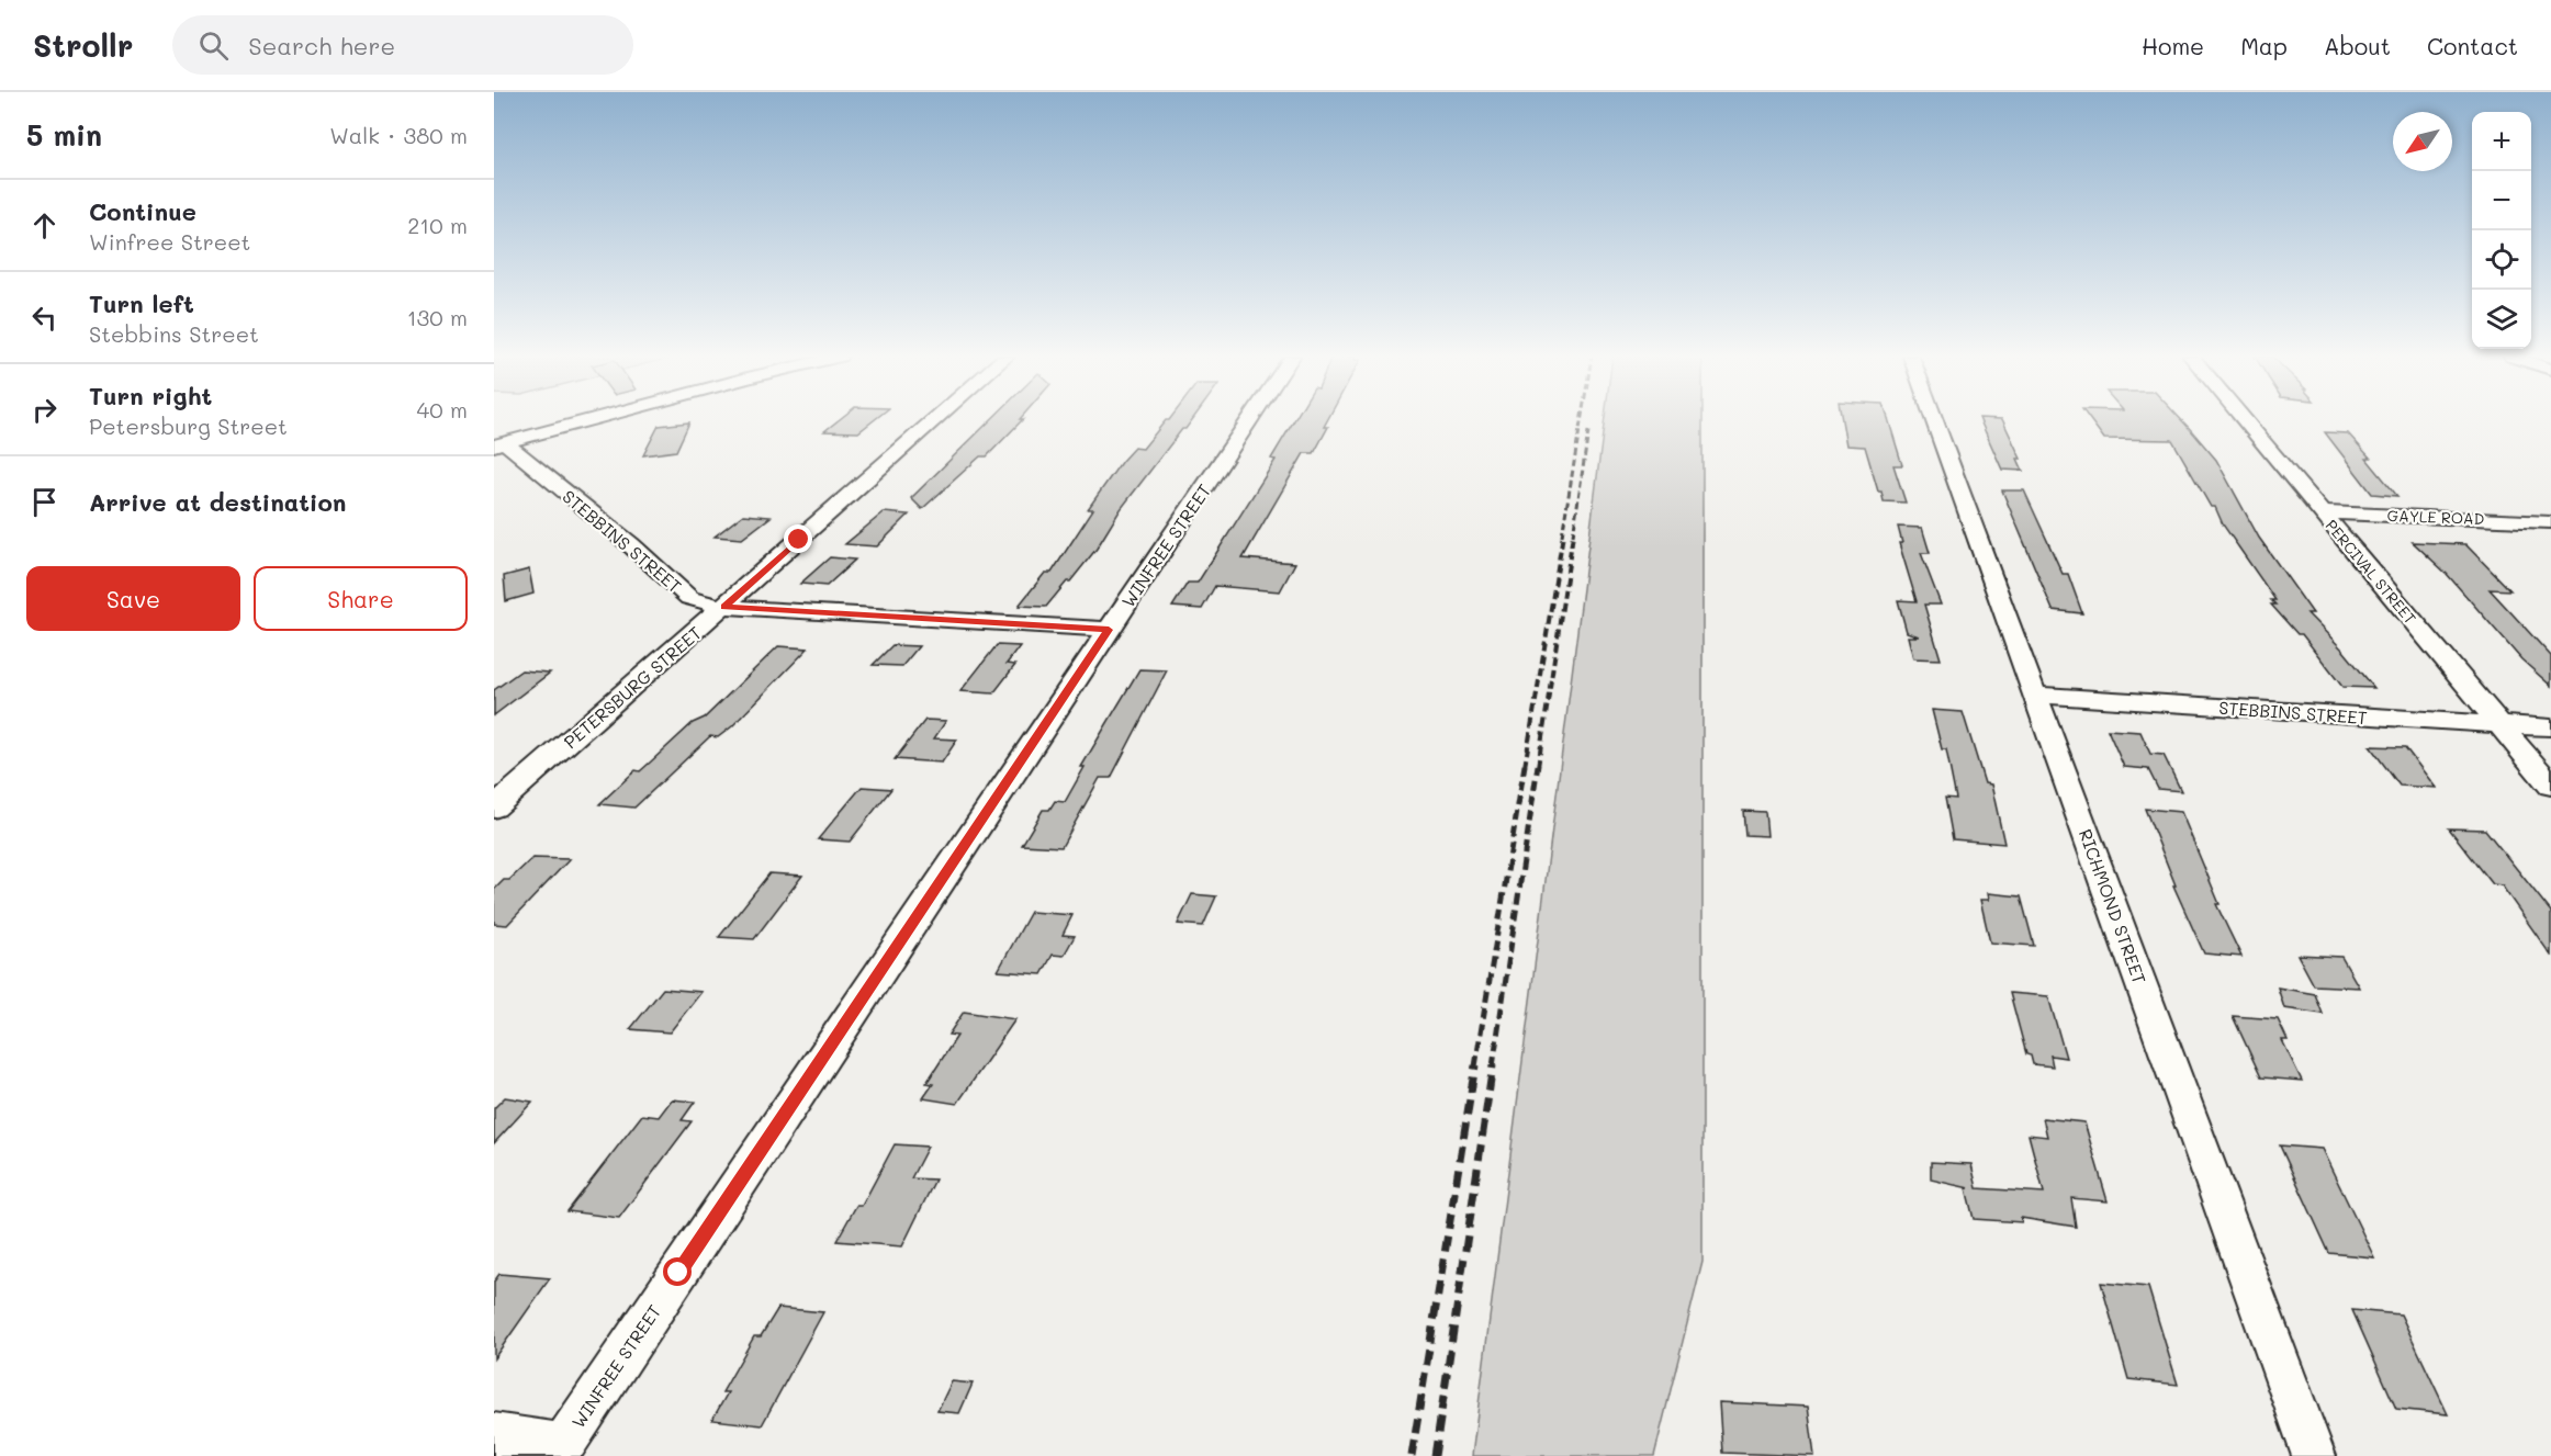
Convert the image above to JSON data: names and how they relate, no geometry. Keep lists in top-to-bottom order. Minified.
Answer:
{"streets":{"street":["GAYLE ROAD","STEBBINS STREET","WINFREE STREET","PERCIVAL STREET","PETERSBURG STREET","RICHMOND STREET"]},"crossings":[["GAYLE ROAD","PERCIVAL STREET"],["STEBBINS STREET","WINFREE STREET"],["STEBBINS STREET","PERCIVAL STREET"],["STEBBINS STREET","PETERSBURG STREET"],["STEBBINS STREET","RICHMOND STREET"]],"north":"bottom left","page":{"header":"Strollr","search":"Search here","nav":["Home","Map","About","Contact"],"heading":["5 min","Walk · 380 m"],"map_buttons":["+","−"],"list":[["Continue","Winfree Street","210 m"],["Turn left","Stebbins Street","130 m"],["Turn right","Petersburg Street","40 m"],"Arrive at destination"],"buttons":["Save","Share"]}}
